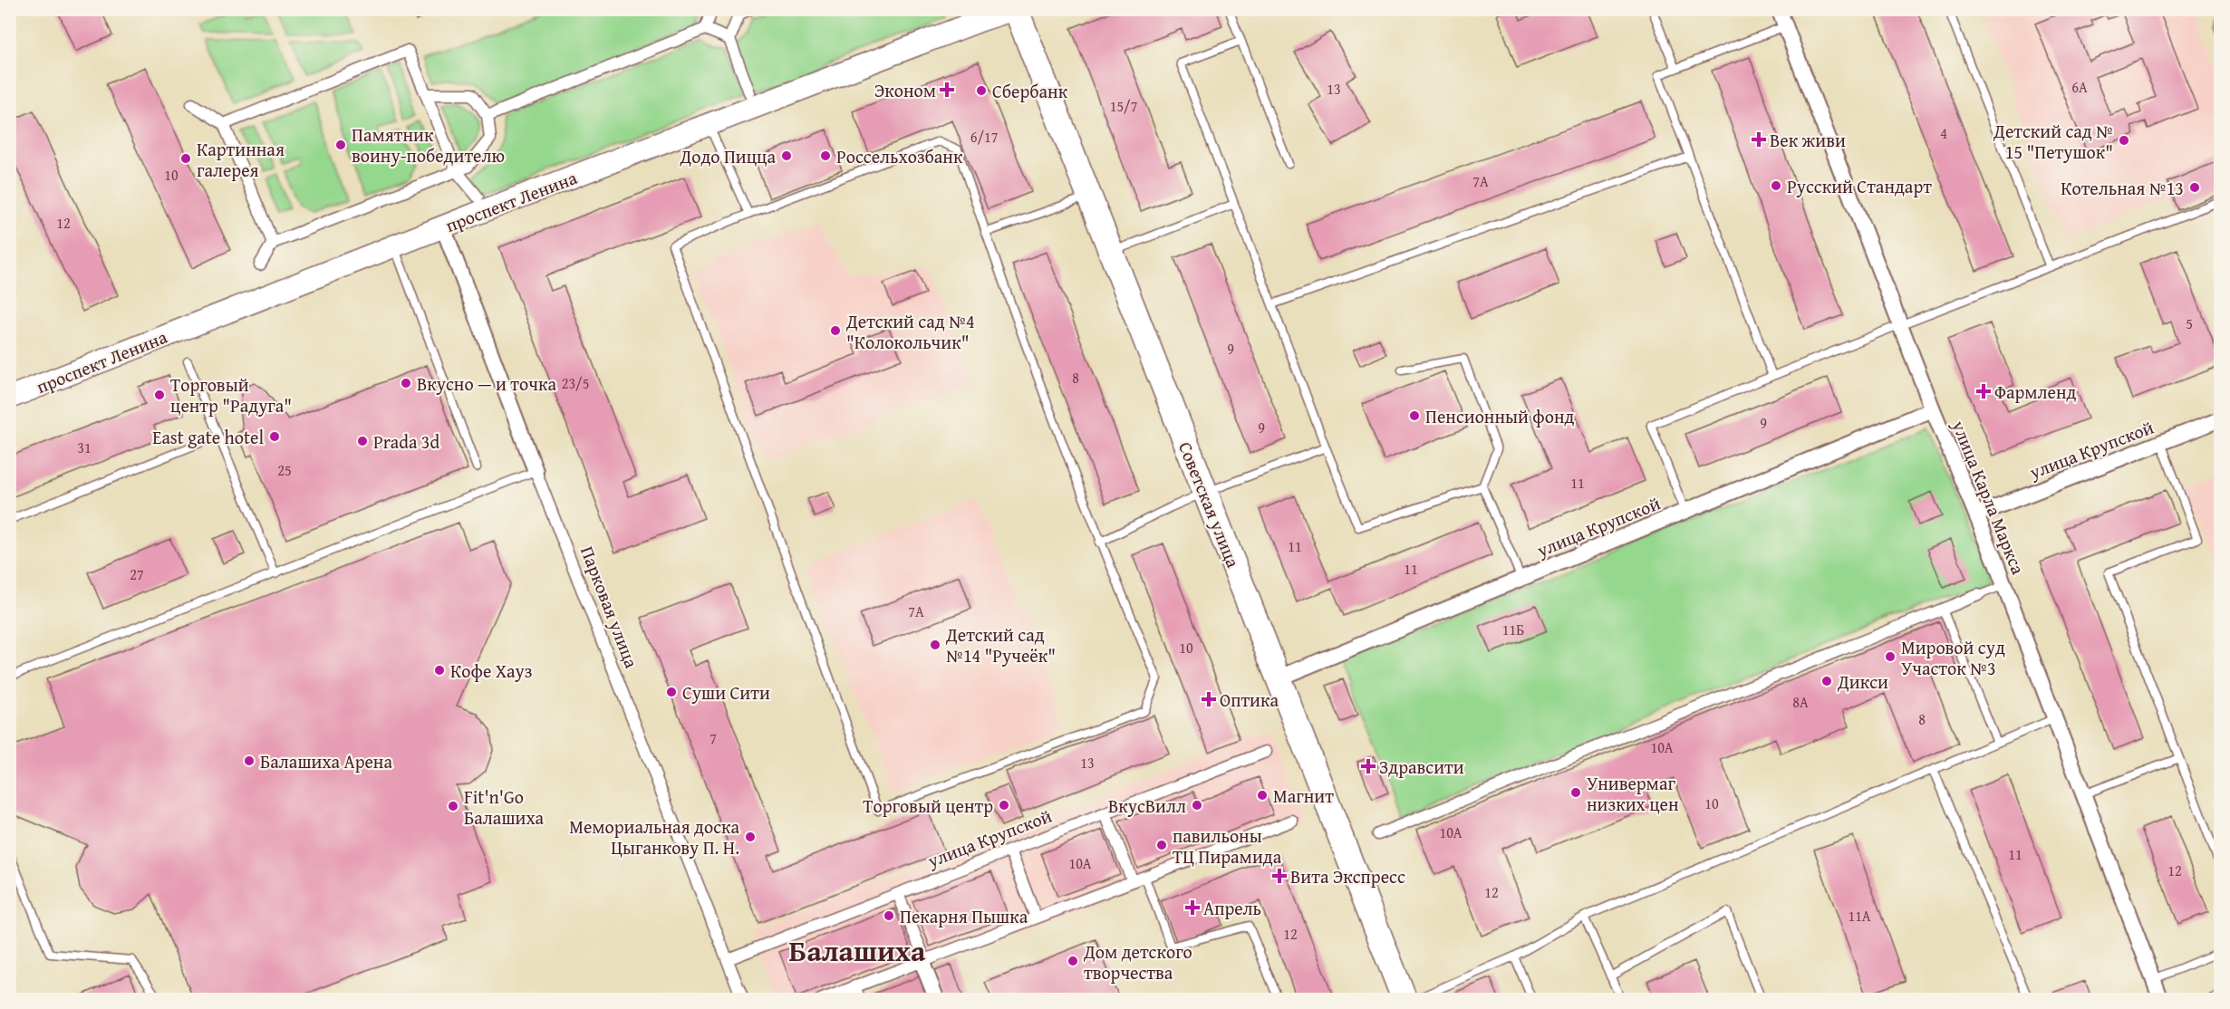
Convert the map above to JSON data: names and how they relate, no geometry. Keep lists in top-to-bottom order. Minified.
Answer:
{"streets":{"main road":["проспект Ленина","Советская улица"],"street":["улица Крупской","улица Карла Маркса","Парковая улица"]},"crossings":[["проспект Ленина","Советская улица"],["проспект Ленина","Парковая улица"],["улица Крупской","улица Карла Маркса"],["улица Крупской","Советская улица"],["улица Крупской","Парковая улица"]],"districts":["Балашиха"],"places":{"health":["Эконом","Век живи","Фармленд","Оптика","Здравсити","Вита Экспресс","Апрель"],"other":["Сбербанк","Детский сад № 15 \"Петушок\"","Памятник воину-победителю","Додо Пицца","Россельхозбанк","Картинная галерея","Русский Стандарт","Котельная №13","Детский сад №4 \"Колокольчик\"","Вкусно — и точка","Торговый центр \"Радуга\"","Пенсионный фонд","East gate hotel","Prada 3d","Детский сад №14 \"Ручеёк\"","Мировой суд Участок №3","Кофе Хауз","Дикси","Суши Сити","Балашиха Арена","Универмаг низких цен","Магнит","Торговый центр","ВкусВилл","Fit'n'Go Балашиха","Мемориальная доска Цыганкову П. Н.","павильоны ТЦ Пирамида","Пекарня Пышка","Дом детского творчества"]},"house_numbers":["6А","13","15/7","4","6/17","10","7А","12","5","9","8","23/5","9","9","31","25","11","11","11","27","7А","11Б","10","8А","8","7","10А","13","10","10А","11","10А","12","12","11А","12"]}
